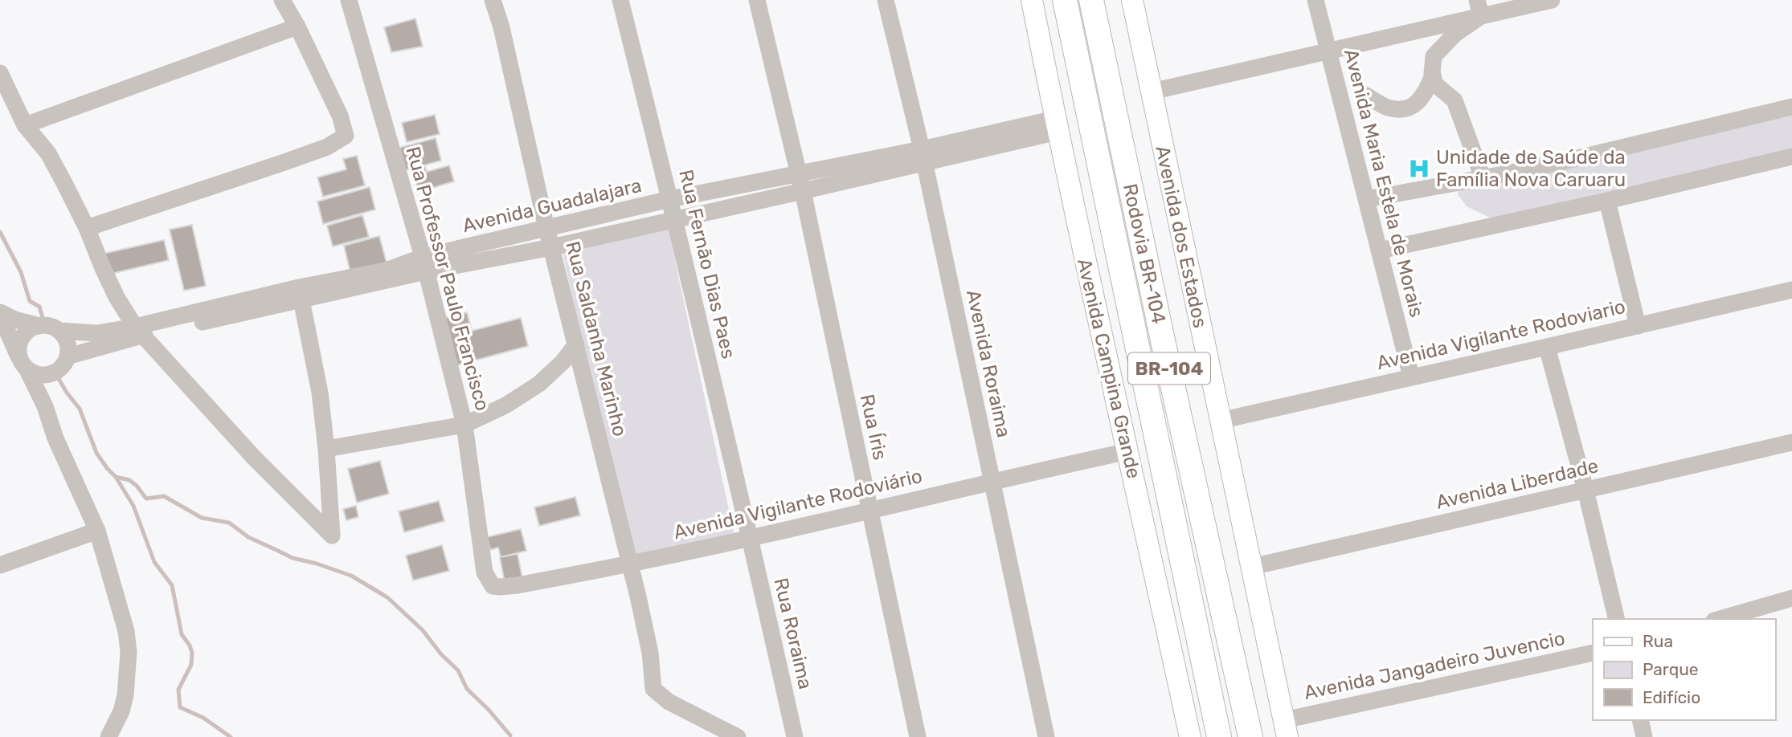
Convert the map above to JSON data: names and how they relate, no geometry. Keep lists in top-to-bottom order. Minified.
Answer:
{"streets":{"highway":["Rodovia BR-104","BR-104"],"main road":["Avenida dos Estados","Avenida Campina Grande"],"street":["Avenida Maria Estela de Morais","Avenida Guadalajara","Rua Fernão Dias Paes","Rua Professor Paulo Francisco","Avenida Vigilante Rodoviario","Rua Saldanha Marinho","Avenida Roraima","Rua Íris","Avenida Liberdade","Avenida Vigilante Rodoviário","Rua Roraima","Avenida Jangadeiro Juvencio"]},"crossings":[["Avenida Maria Estela de Morais","Avenida Vigilante Rodoviario"],["Avenida Guadalajara","Rua Fernão Dias Paes"],["Avenida Guadalajara","Rua Professor Paulo Francisco"],["Avenida Guadalajara","Rua Saldanha Marinho"],["Avenida Guadalajara","Avenida Roraima"],["Avenida Guadalajara","Avenida Campina Grande"],["Avenida Guadalajara","Rua Íris"],["Avenida dos Estados","Avenida Vigilante Rodoviario"],["Avenida dos Estados","Avenida Liberdade"],["Avenida dos Estados","Avenida Jangadeiro Juvencio"],["Rua Fernão Dias Paes","Avenida Vigilante Rodoviário"],["Rua Fernão Dias Paes","Rua Roraima"],["Rua Professor Paulo Francisco","Avenida Vigilante Rodoviário"],["Rua Saldanha Marinho","Avenida Vigilante Rodoviário"],["Avenida Roraima","Avenida Vigilante Rodoviário"],["Avenida Campina Grande","Avenida Vigilante Rodoviário"],["Rua Íris","Avenida Vigilante Rodoviário"],["Avenida Vigilante Rodoviário","Rua Roraima"]],"places":{"hospital":["Unidade de Saúde da Família Nova Caruaru"]},"legend":["Rua","Parque","Edifício"]}
